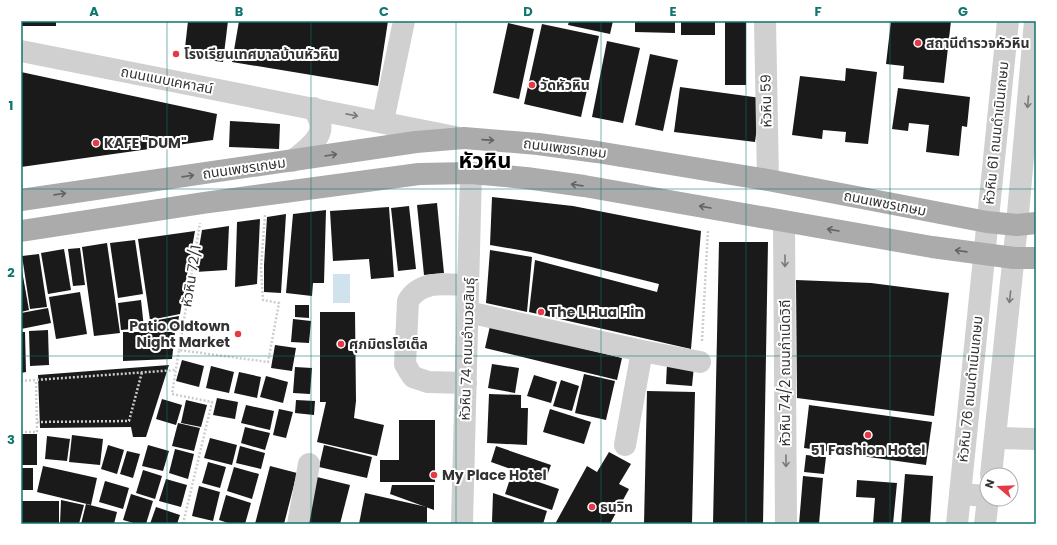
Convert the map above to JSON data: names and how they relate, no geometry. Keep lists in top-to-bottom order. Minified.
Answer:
{"streets":{"main road":["ถนนเพชรเกษม"],"street":["ถนนแนบเคหาสน์","หัวหิน 59","หัวหิน 61 ถนนดำเนินเกษม","หัวหิน 74 ถนนอำนวยสินธุ์","หัวหิน 74/2 ถนนกำเนิดวิถี","หัวหิน 76 ถนนดำเนินเกษม"],"path":["หัวหิน 72/1"]},"crossings":[["ถนนแนบเคหาสน์","ถนนเพชรเกษม"],["หัวหิน 59","ถนนเพชรเกษม"],["หัวหิน 61 ถนนดำเนินเกษม","ถนนเพชรเกษม"],["หัวหิน 61 ถนนดำเนินเกษม","หัวหิน 76 ถนนดำเนินเกษม"],["ถนนเพชรเกษม","หัวหิน 72/1"],["ถนนเพชรเกษม","หัวหิน 74 ถนนอำนวยสินธุ์"],["ถนนเพชรเกษม","หัวหิน 74/2 ถนนกำเนิดวิถี"],["ถนนเพชรเกษม","หัวหิน 76 ถนนดำเนินเกษม"]],"districts":["หัวหิน"],"places":["สถานีตำรวจหัวหิน","โรงเรียนเทศบาลบ้านหัวหิน","วัดหัวหิน","KAFE \"DUM\"","The L Hua Hin","Patio Oldtown Night Market","ศุภมิตรโฮเต็ล","51 Fashion Hotel","My Place Hotel","ธนวิท"],"north":"left","grid":{"columns":["A","B","C","D","E","F","G"],"rows":["1","2","3"]}}
